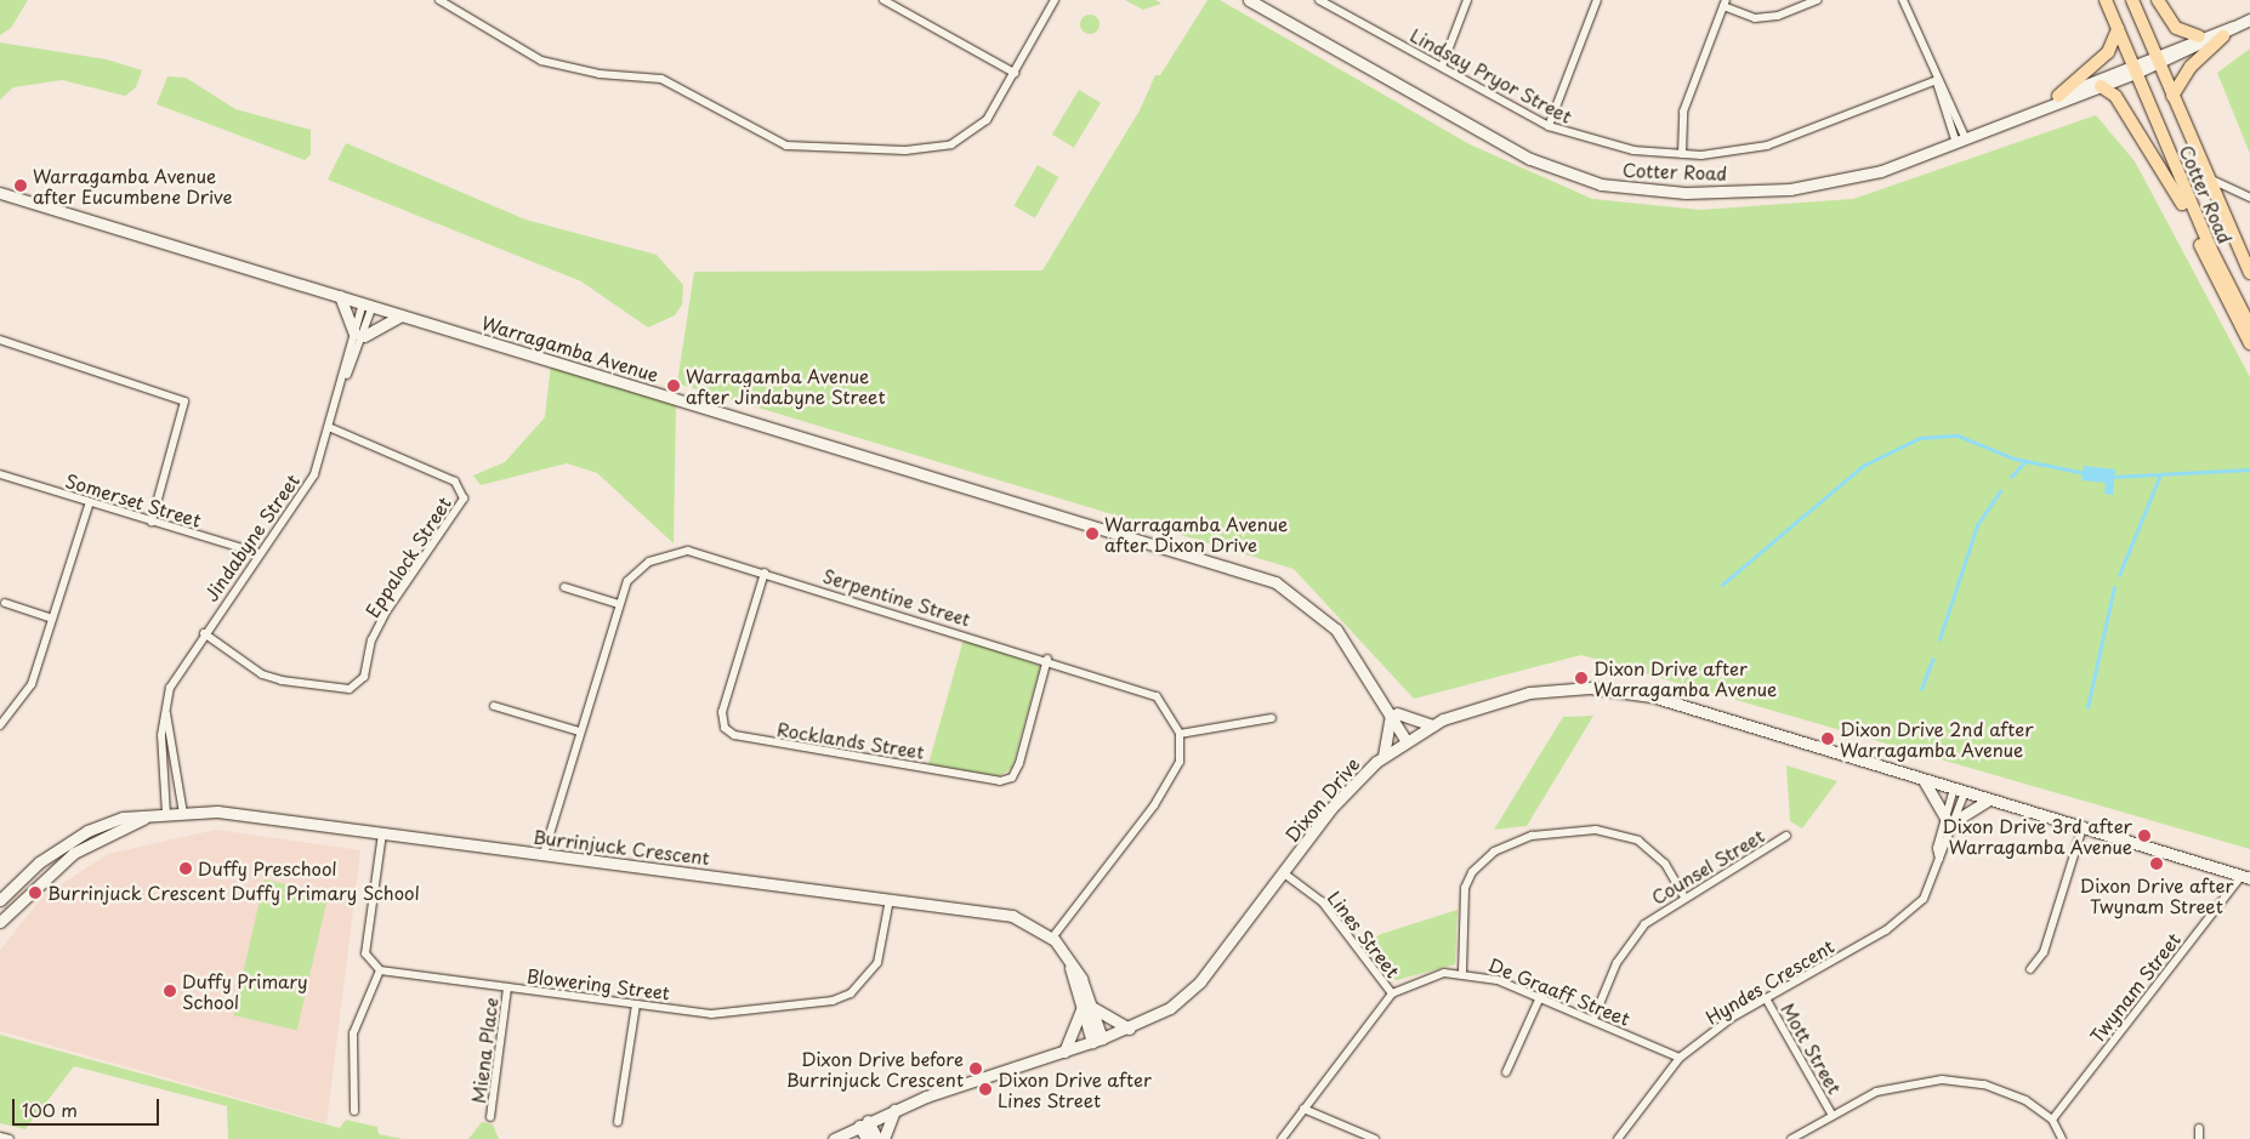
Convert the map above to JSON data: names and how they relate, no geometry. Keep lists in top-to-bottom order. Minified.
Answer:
{"streets":{"main road":["Cotter Road","Warragamba Avenue","Dixon Drive","Burrinjuck Crescent"],"street":["Lindsay Pryor Street","Somerset Street","Jindabyne Street","Eppalock Street","Serpentine Street","Rocklands Street","Counsel Street","Lines Street","Hyndes Crescent","Blowering Street","Twynam Street","De Graaff Street","Mott Street","Miena Place"]},"crossings":[["Warragamba Avenue","Jindabyne Street"],["Warragamba Avenue","Dixon Drive"],["Somerset Street","Jindabyne Street"],["Jindabyne Street","Eppalock Street"],["Jindabyne Street","Burrinjuck Crescent"],["Serpentine Street","Rocklands Street"],["Serpentine Street","Burrinjuck Crescent"],["Dixon Drive","Lines Street"],["Dixon Drive","Hyndes Crescent"],["Dixon Drive","Twynam Street"],["Burrinjuck Crescent","Blowering Street"],["Counsel Street","De Graaff Street"],["Lines Street","De Graaff Street"],["Hyndes Crescent","De Graaff Street"],["Hyndes Crescent","Mott Street"],["Blowering Street","Miena Place"]],"places":["Warragamba Avenue after Eucumbene Drive","Warragamba Avenue after Jindabyne Street","Warragamba Avenue after Dixon Drive","Dixon Drive after Warragamba Avenue","Dixon Drive 2nd after Warragamba Avenue","Dixon Drive 3rd after Warragamba Avenue","Dixon Drive after Twynam Street","Duffy Preschool","Burrinjuck Crescent Duffy Primary School","Duffy Primary School","Dixon Drive before Burrinjuck Crescent","Dixon Drive after Lines Street"],"scale_bar":"100 m"}
